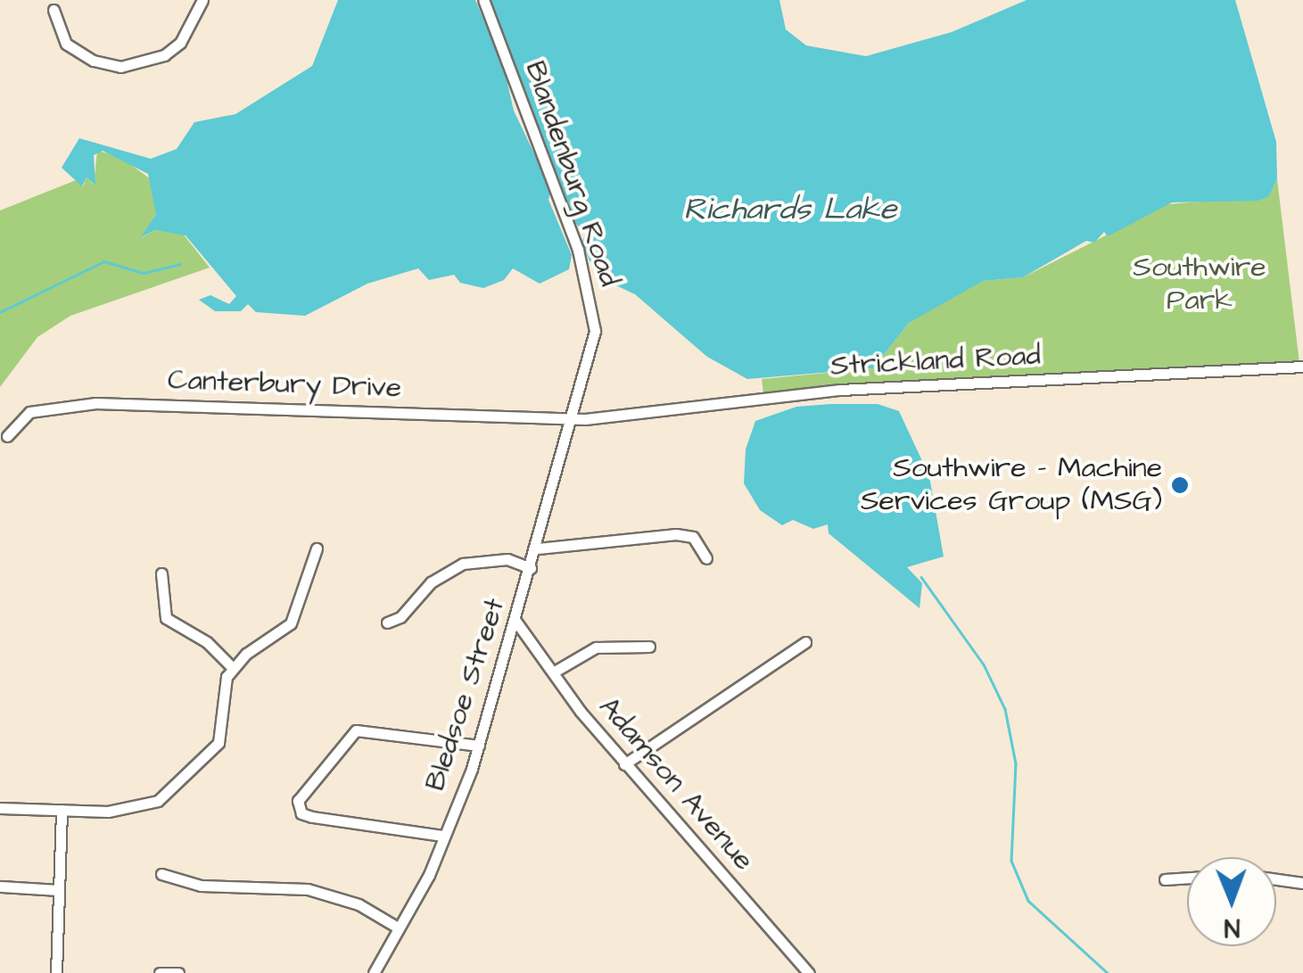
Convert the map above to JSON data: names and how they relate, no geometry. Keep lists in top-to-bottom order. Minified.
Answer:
{"streets":{"street":["Blandenburg Road","Strickland Road","Canterbury Drive","Bledsoe Street","Adamson Avenue"]},"crossings":[["Blandenburg Road","Strickland Road"],["Blandenburg Road","Canterbury Drive"],["Blandenburg Road","Bledsoe Street"],["Strickland Road","Canterbury Drive"],["Strickland Road","Bledsoe Street"],["Canterbury Drive","Bledsoe Street"],["Bledsoe Street","Adamson Avenue"]],"water":["Richards Lake"],"parks":["Southwire Park"],"places":["Southwire - Machine Services Group (MSG)"],"north":"bottom"}
